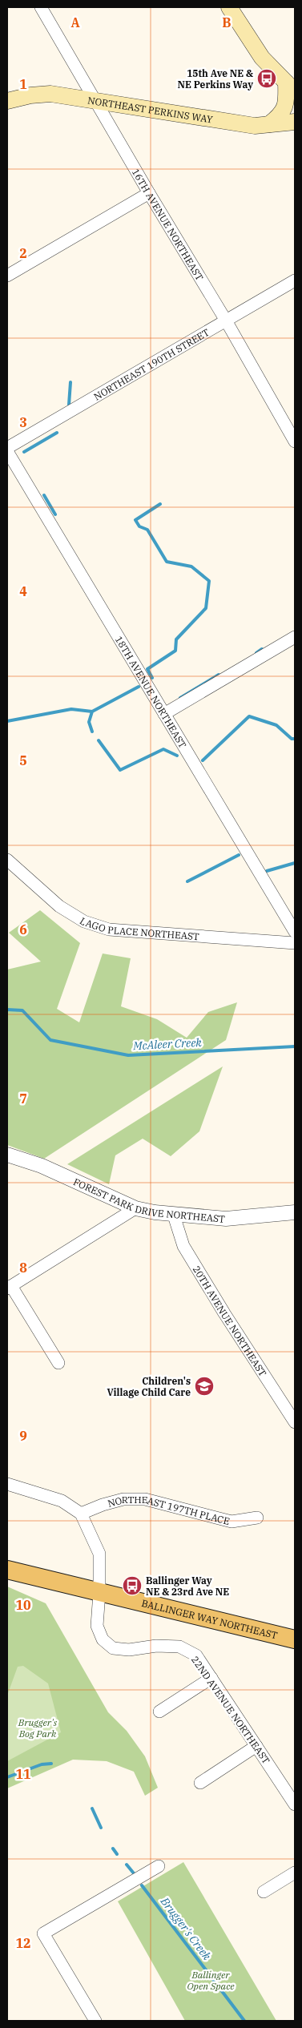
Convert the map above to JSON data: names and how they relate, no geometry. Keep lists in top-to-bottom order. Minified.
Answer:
{"streets":{"main road":["NORTHEAST PERKINS WAY","BALLINGER WAY NORTHEAST"],"street":["16TH AVENUE NORTHEAST","NORTHEAST 190TH STREET","18TH AVENUE NORTHEAST","LAGO PLACE NORTHEAST","FOREST PARK DRIVE NORTHEAST","20TH AVENUE NORTHEAST","NORTHEAST 197TH PLACE","22ND AVENUE NORTHEAST"]},"crossings":[["NORTHEAST PERKINS WAY","16TH AVENUE NORTHEAST"],["16TH AVENUE NORTHEAST","NORTHEAST 190TH STREET"],["FOREST PARK DRIVE NORTHEAST","20TH AVENUE NORTHEAST"],["NORTHEAST 197TH PLACE","22ND AVENUE NORTHEAST"],["BALLINGER WAY NORTHEAST","22ND AVENUE NORTHEAST"]],"water":["McAleer Creek","Brugger's Creek"],"parks":["Brugger's Bog Park","Ballinger Open Space"],"places":{"bus stop":["15th Ave NE & NE Perkins Way","Ballinger Way NE & 23rd Ave NE"],"school or university":["Children's Village Child Care"]},"grid":{"columns":["A","B"],"rows":["1","2","3","4","5","6","7","8","9","10","11","12"]}}
